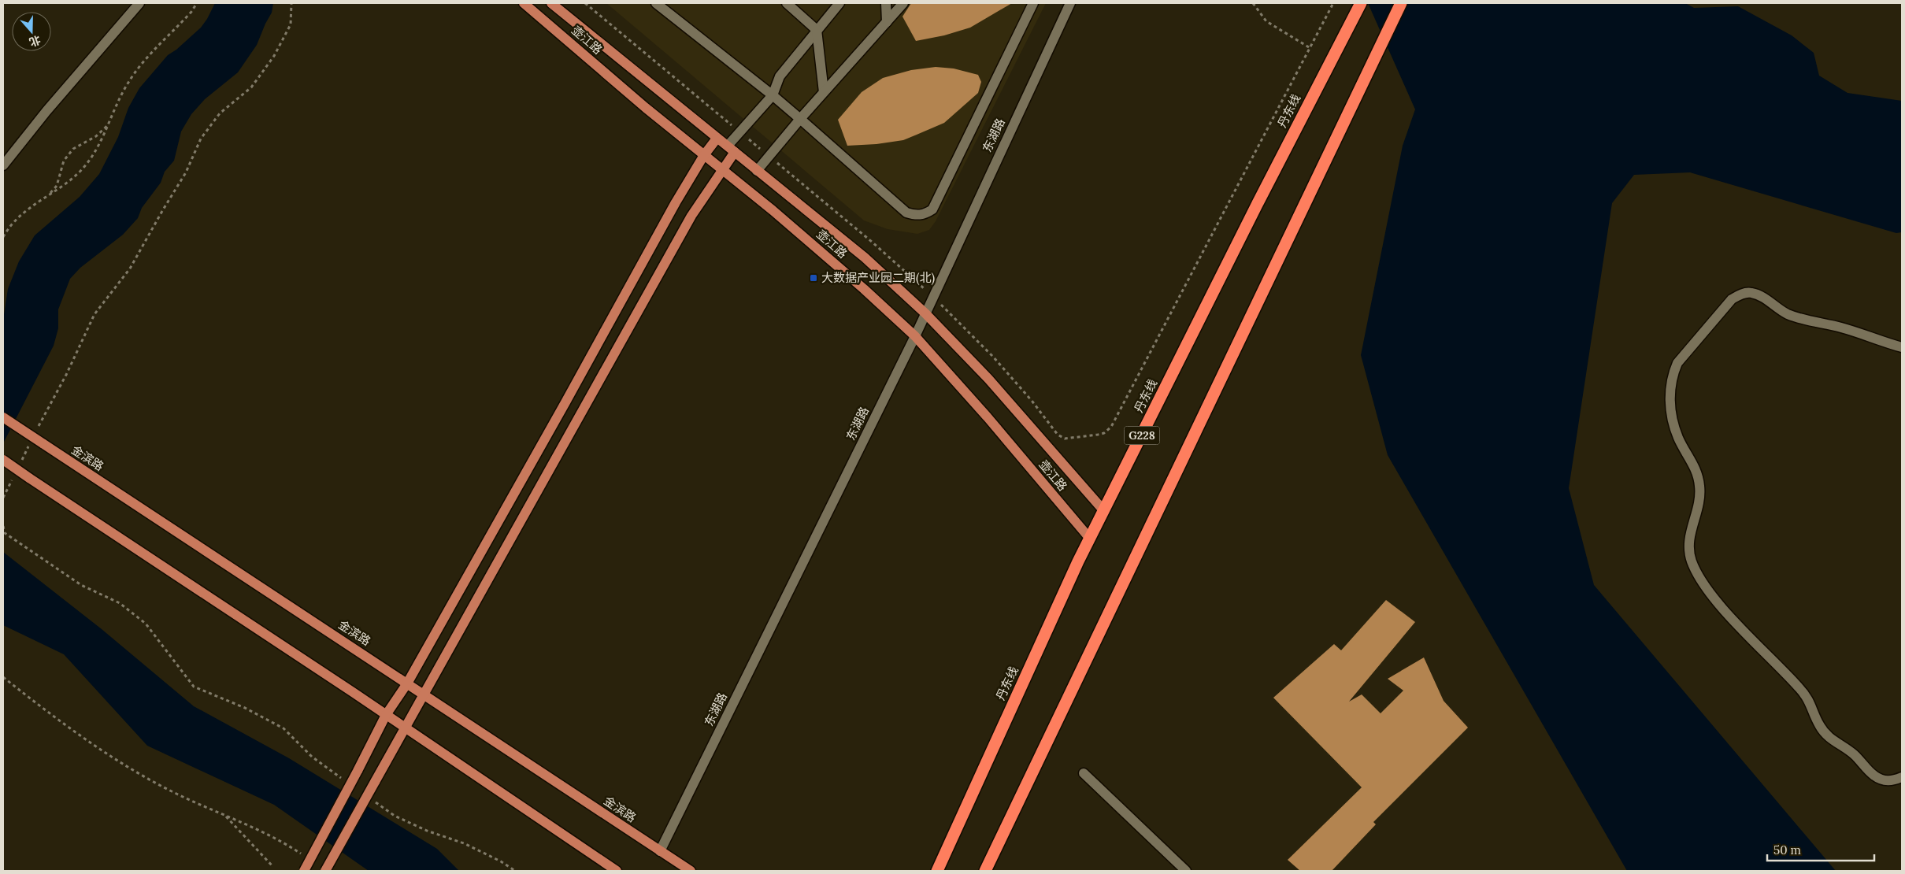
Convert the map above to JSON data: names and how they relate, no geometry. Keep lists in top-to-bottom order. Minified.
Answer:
{"streets":{"highway":["丹东线","G228"],"main road":["壶江路","金滨路"],"street":["东湖路"]},"crossings":[["壶江路","丹东线"],["壶江路","东湖路"],["东湖路","金滨路"]],"places":{"transit":["大数据产业园二期(北)"]},"scale_bar":"50 m","north":"bottom"}
